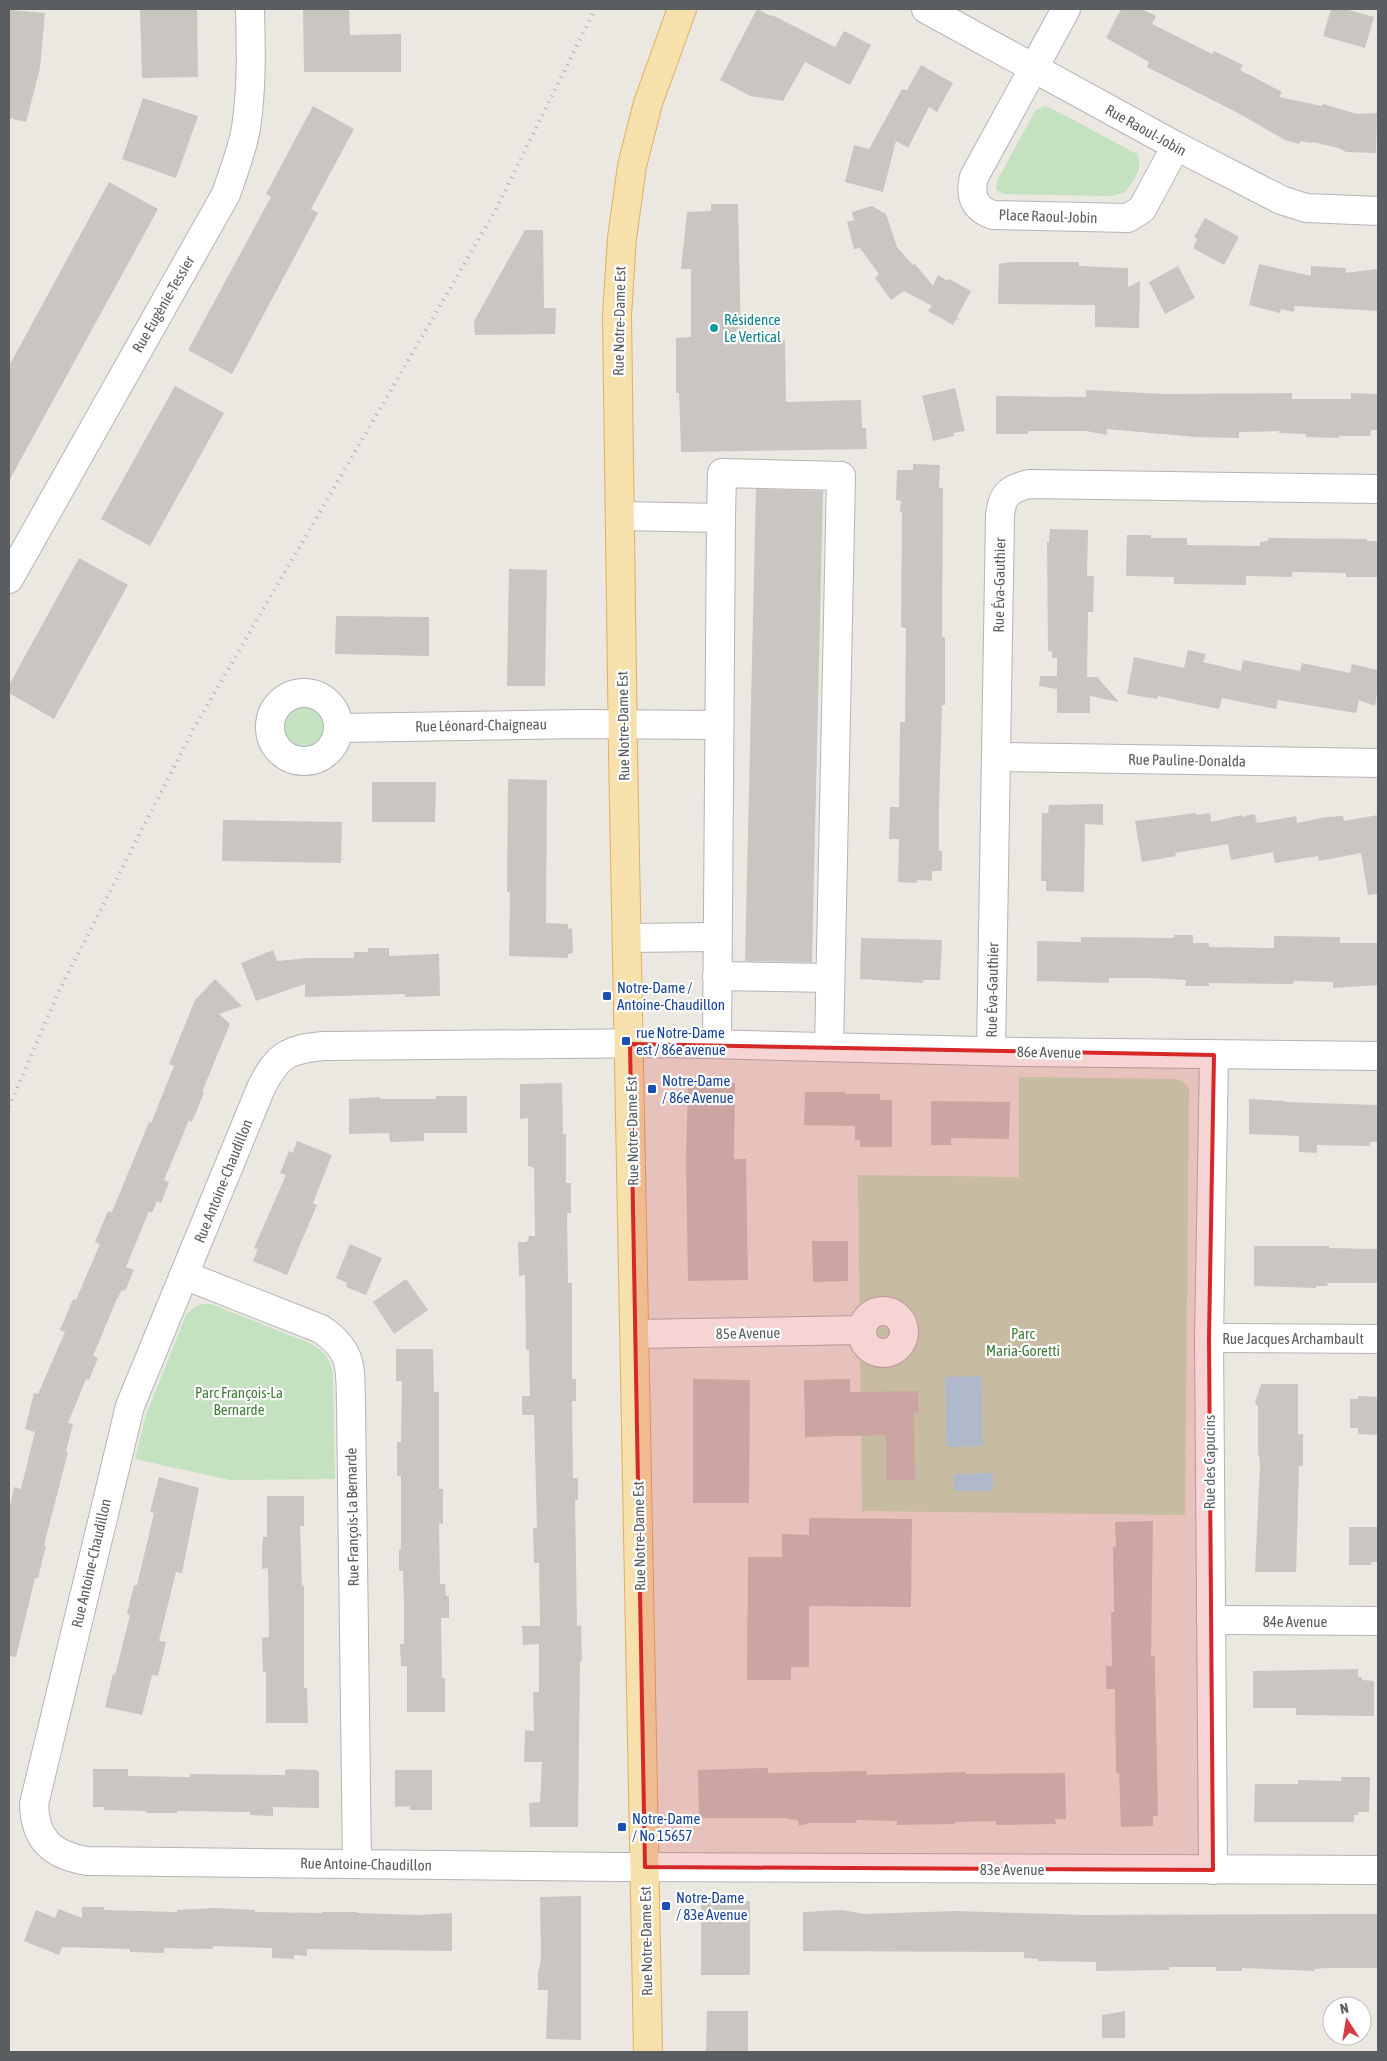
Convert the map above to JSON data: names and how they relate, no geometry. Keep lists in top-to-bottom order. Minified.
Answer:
{"streets":{"main road":["Rue Notre-Dame Est"],"street":["Rue Raoul-Jobin","Place Raoul-Jobin","Rue Eugènie-Tessier","Rue Éva-Gauthier","Rue Léonard-Chaigneau","Rue Pauline-Donalda","86e Avenue","Rue Antoine-Chaudillon","85e Avenue","Rue Jacques Archambault","Rue des Capucins","Rue François-La Bernarde","84e Avenue","83e Avenue"]},"crossings":[["Rue Raoul-Jobin","Place Raoul-Jobin"],["Rue Notre-Dame Est","Rue Léonard-Chaigneau"],["Rue Notre-Dame Est","86e Avenue"],["Rue Notre-Dame Est","Rue Antoine-Chaudillon"],["Rue Notre-Dame Est","85e Avenue"],["Rue Notre-Dame Est","83e Avenue"],["Rue Éva-Gauthier","Rue Pauline-Donalda"],["Rue Éva-Gauthier","86e Avenue"],["86e Avenue","Rue Antoine-Chaudillon"],["86e Avenue","Rue des Capucins"],["Rue Antoine-Chaudillon","Rue François-La Bernarde"],["Rue Antoine-Chaudillon","83e Avenue"],["Rue Jacques Archambault","Rue des Capucins"],["Rue des Capucins","84e Avenue"],["Rue des Capucins","83e Avenue"]],"parks":["Parc Maria-Goretti","Parc François-La Bernarde"],"places":{"other":["Résidence Le Vertical"],"transit":["Notre-Dame / Antoine-Chaudillon","rue Notre-Dame est / 86e avenue","Notre-Dame / 86e Avenue","Notre-Dame / No 15657","Notre-Dame / 83e Avenue"]},"north":"top"}
